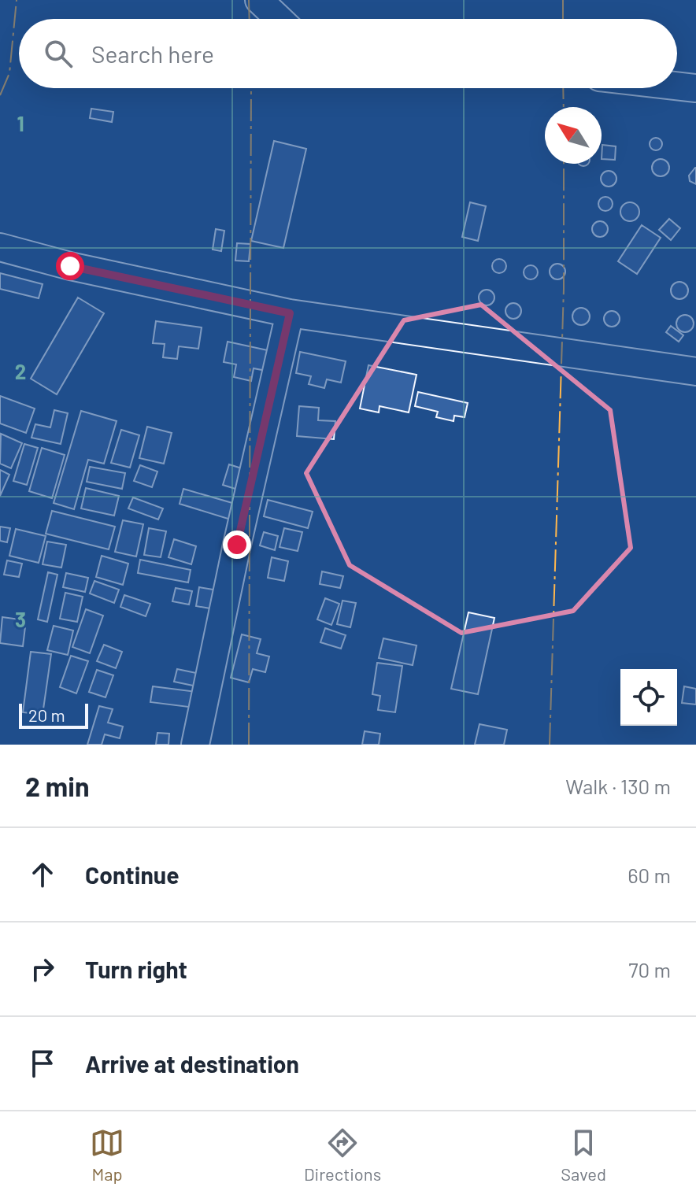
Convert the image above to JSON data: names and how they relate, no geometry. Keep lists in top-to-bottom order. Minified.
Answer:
{"scale_bar":"20 m","north":"top left","page":{"search":"Search here","scale":"20 m","heading":["2 min","Walk · 130 m"],"list":[["Continue","60 m"],["Turn right","70 m"],"Arrive at destination"],"nav":["Map","Directions","Saved"]},"grid":{"rows":["1","2","3"]}}
